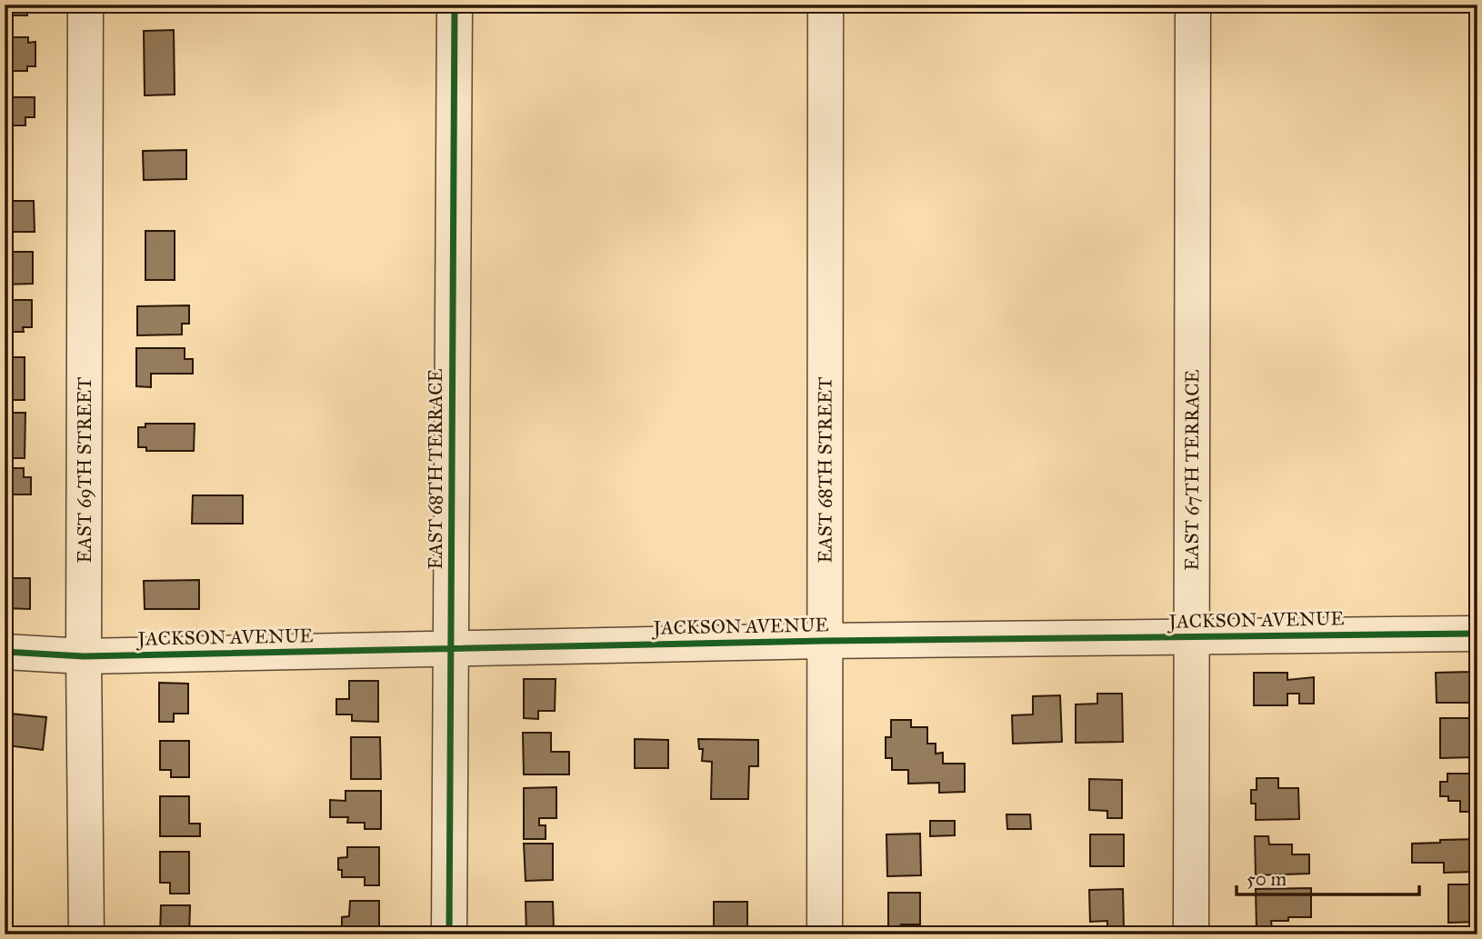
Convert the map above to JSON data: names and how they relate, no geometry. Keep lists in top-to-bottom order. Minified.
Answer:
{"streets":{"street":["EAST 68TH TERRACE","EAST 68TH STREET","EAST 67TH TERRACE","EAST 69TH STREET","JACKSON AVENUE"]},"crossings":[["EAST 68TH TERRACE","JACKSON AVENUE"],["EAST 68TH STREET","JACKSON AVENUE"],["EAST 67TH TERRACE","JACKSON AVENUE"],["EAST 69TH STREET","JACKSON AVENUE"]],"scale_bar":"50 m"}
